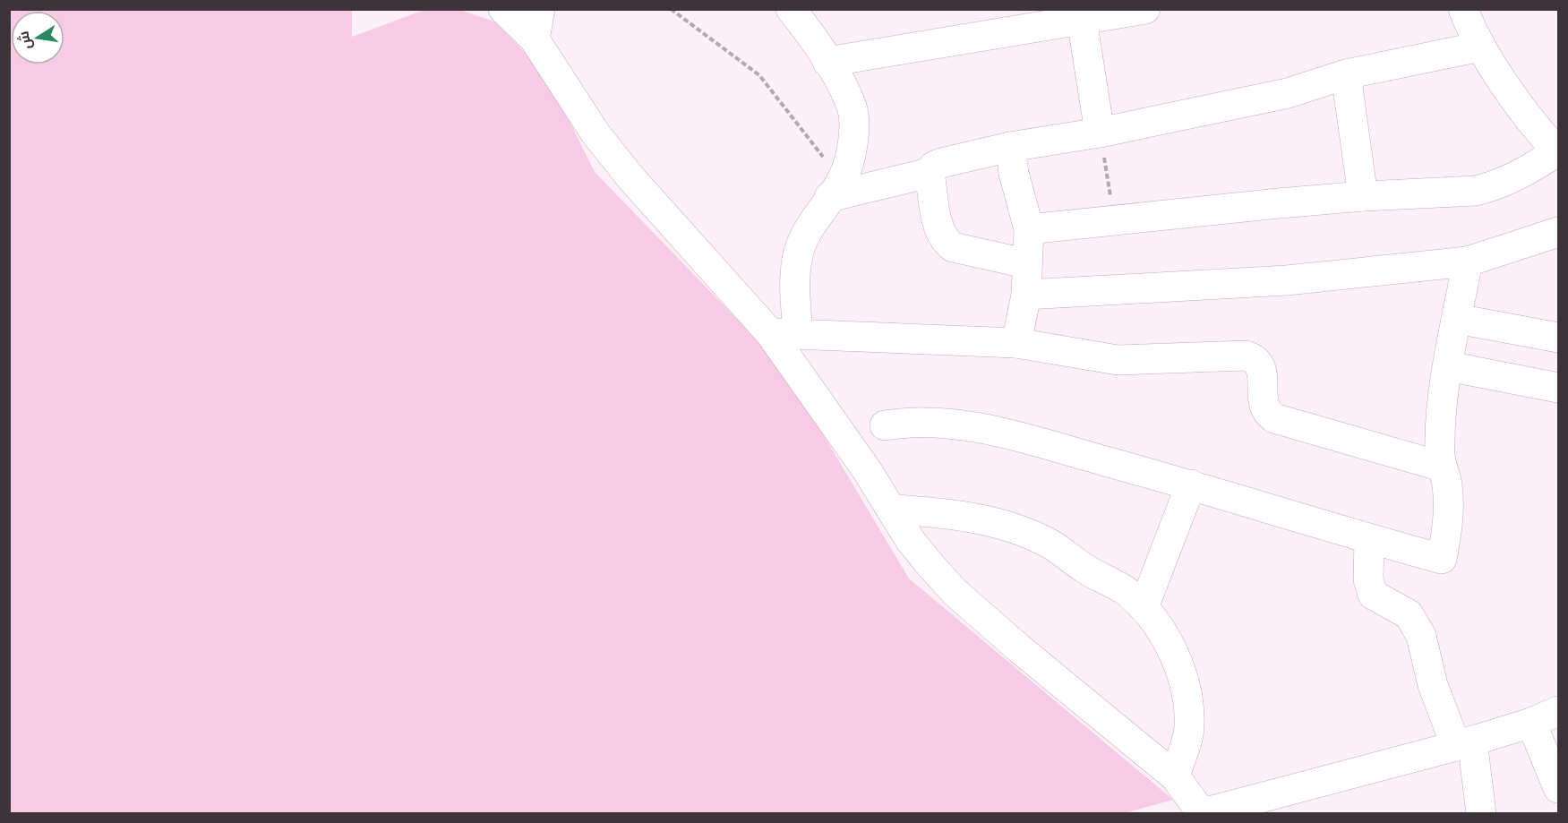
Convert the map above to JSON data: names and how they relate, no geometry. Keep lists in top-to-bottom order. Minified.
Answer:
{"north":"left"}
